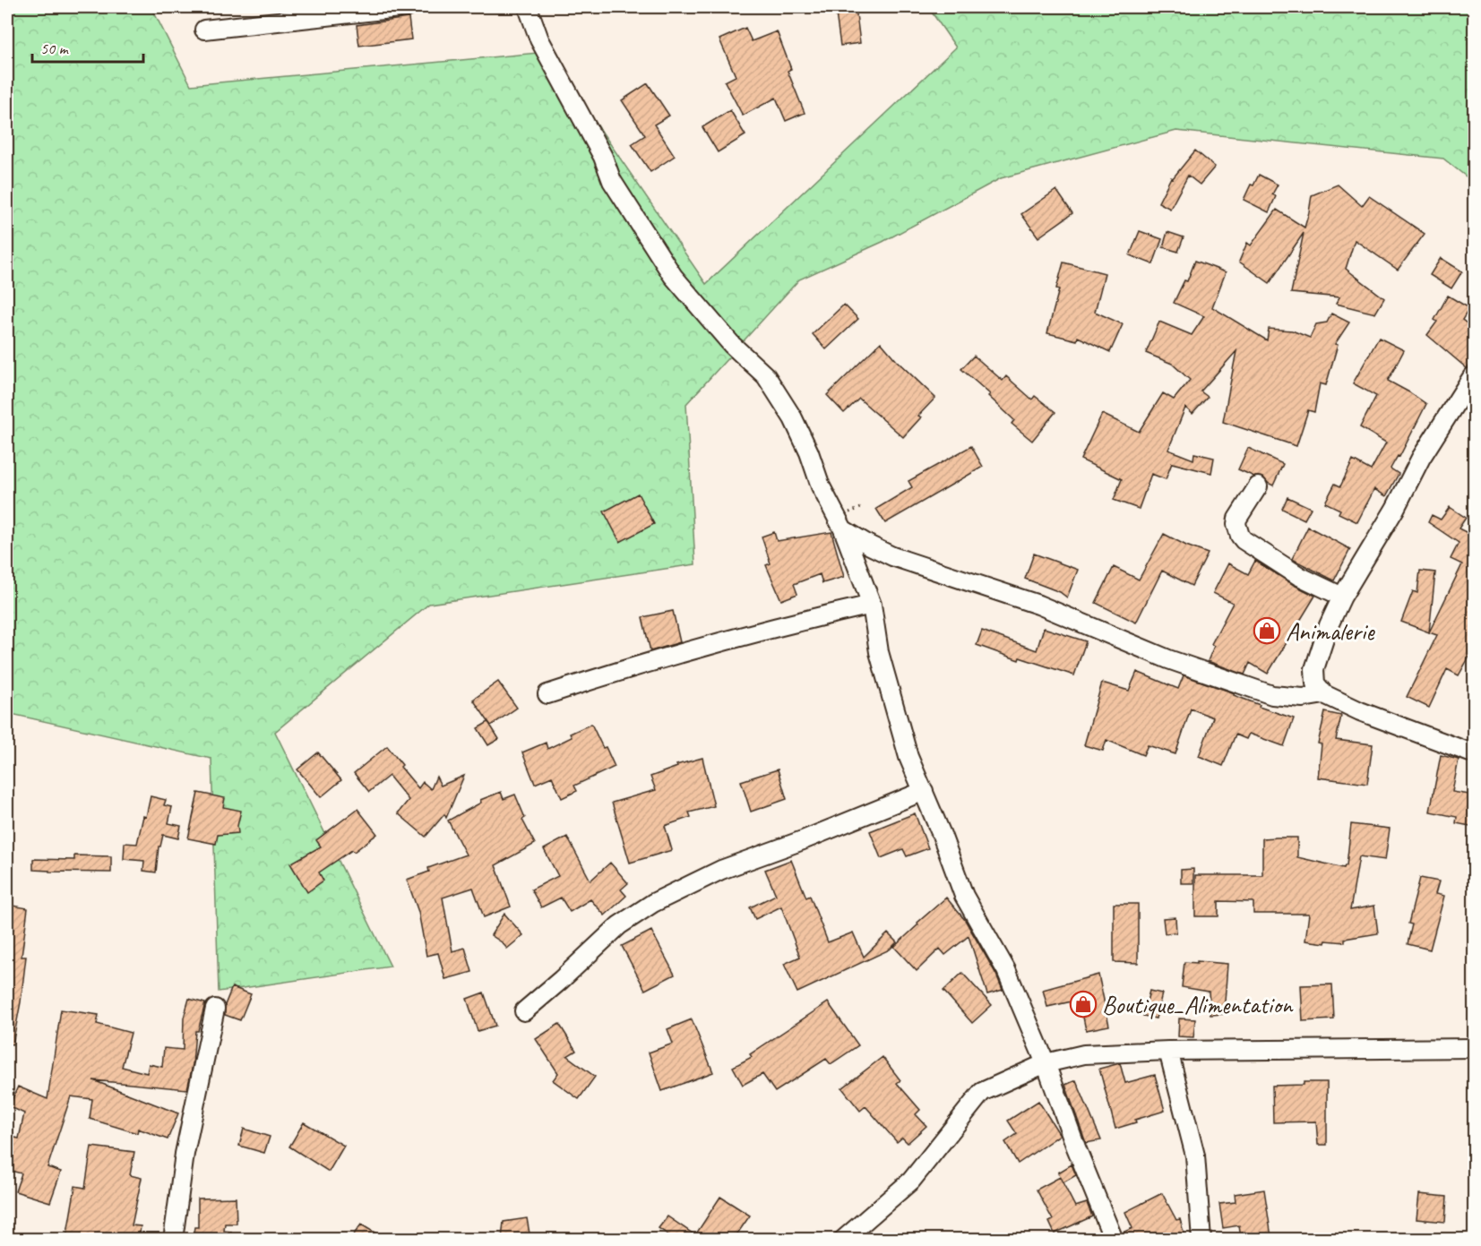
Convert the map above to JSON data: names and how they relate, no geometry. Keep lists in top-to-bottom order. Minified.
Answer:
{"places":{"shop":["Animalerie","Boutique_Alimentation"]},"scale_bar":"50 m"}
